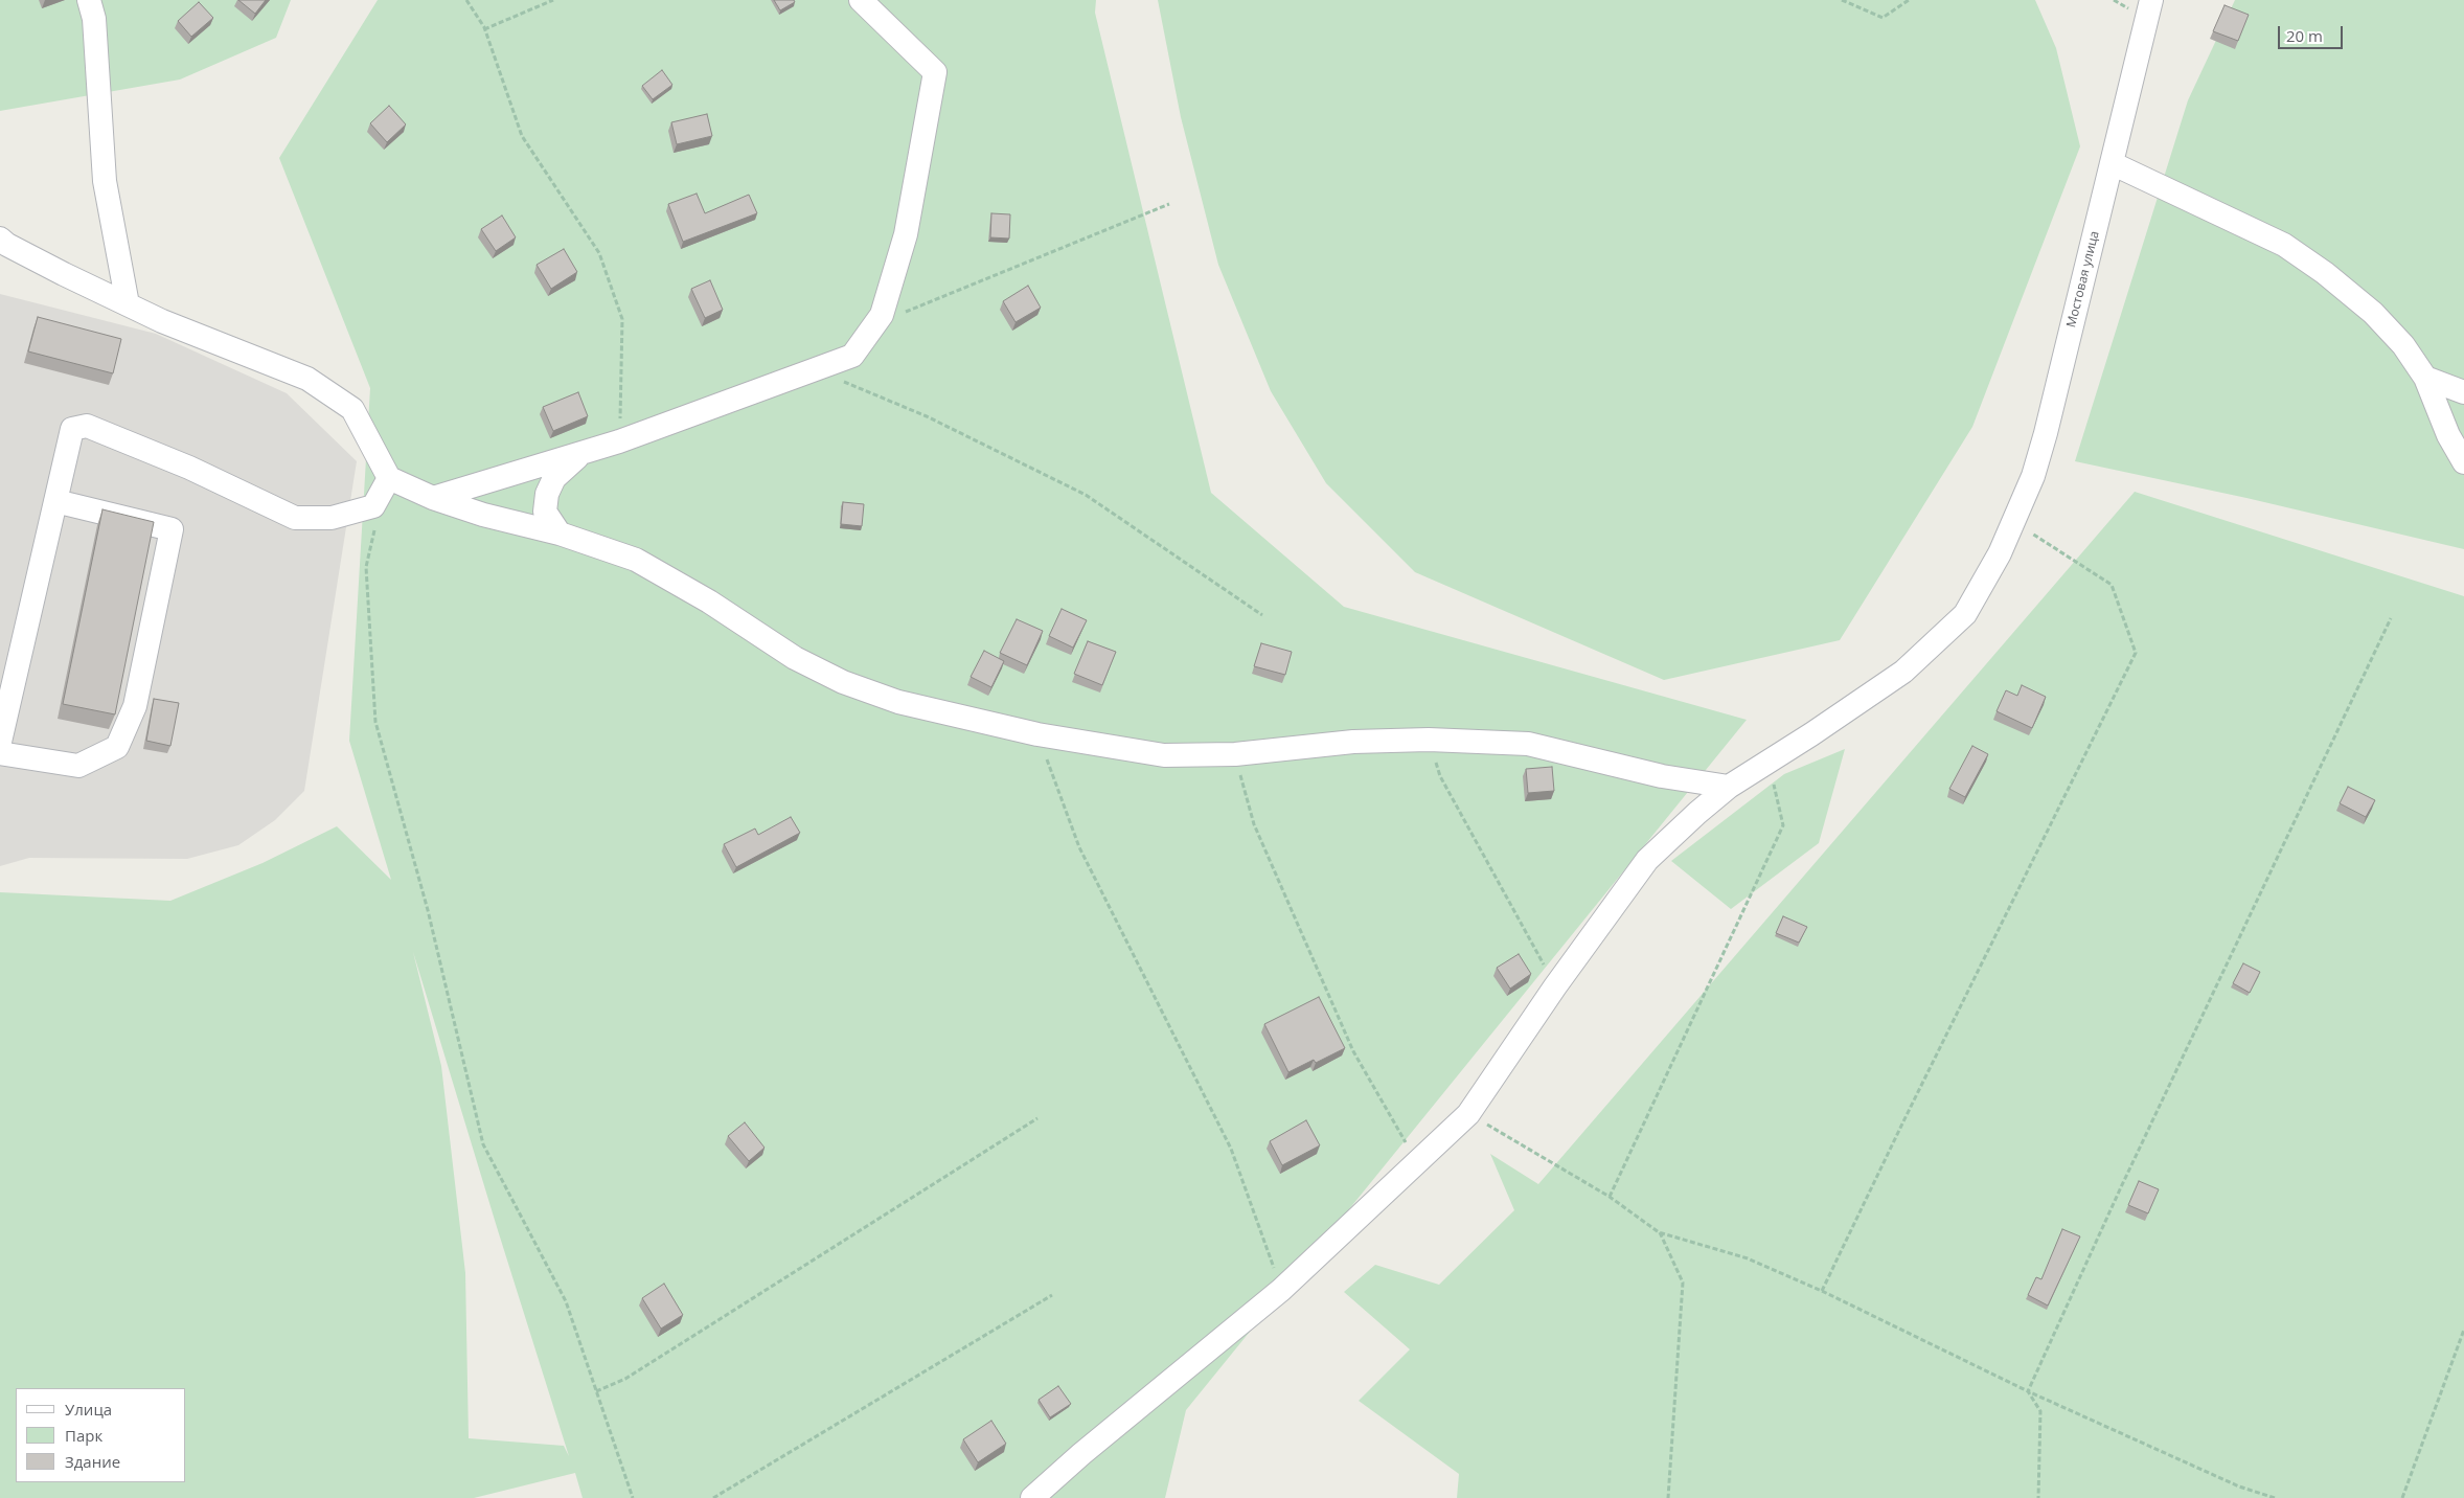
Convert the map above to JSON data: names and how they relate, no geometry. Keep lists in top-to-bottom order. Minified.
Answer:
{"streets":{"street":["Мостовая улица"]},"legend":["Улица","Парк","Здание"],"scale_bar":"20 m"}
